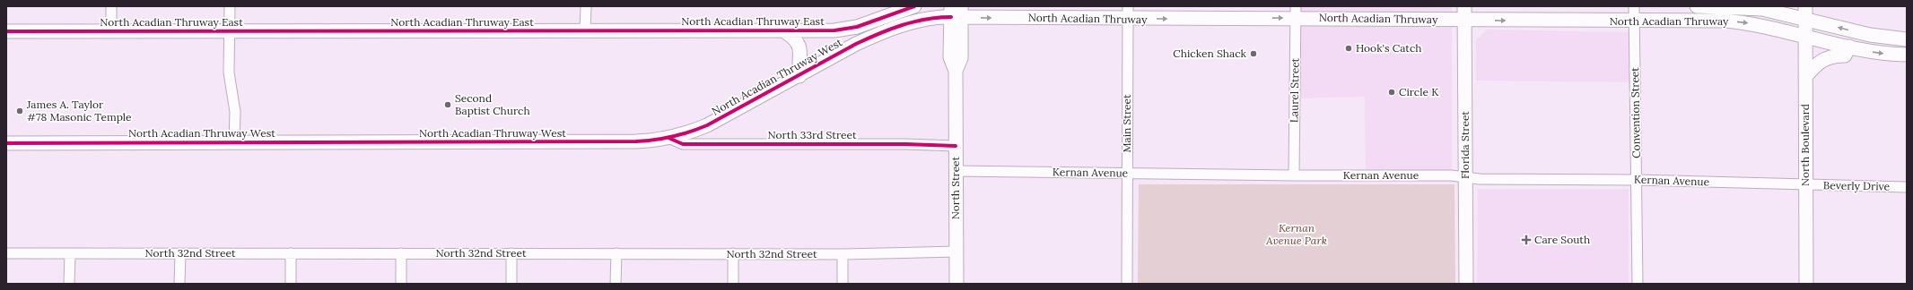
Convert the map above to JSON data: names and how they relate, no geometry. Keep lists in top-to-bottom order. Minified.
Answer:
{"streets":{"street":["North Acadian Thruway","North Acadian Thruway East","North Acadian Thruway West","Laurel Street","Convention Street","Main Street","North 33rd Street","Florida Street","North Boulevard","Kernan Avenue","Beverly Drive","North Street","North 32nd Street"]},"crossings":[["North Acadian Thruway","North Acadian Thruway West"],["North Acadian Thruway","Laurel Street"],["North Acadian Thruway","Convention Street"],["North Acadian Thruway","Main Street"],["North Acadian Thruway","Florida Street"],["North Acadian Thruway","North Boulevard"],["North Acadian Thruway","North Street"],["North Acadian Thruway West","North 33rd Street"],["North Acadian Thruway West","North Street"],["Laurel Street","Kernan Avenue"],["Convention Street","Kernan Avenue"],["Main Street","Kernan Avenue"],["North 33rd Street","North Street"],["Florida Street","Kernan Avenue"],["North Boulevard","Kernan Avenue"],["North Boulevard","Beverly Drive"],["Kernan Avenue","Beverly Drive"],["Kernan Avenue","North Street"],["North Street","North 32nd Street"]],"parks":["Kernan Avenue Park"],"places":{"other":["Hook's Catch","Chicken Shack","Circle K","Second Baptist Church","James A. Taylor #78 Masonic Temple"],"health":["Care South"]}}
